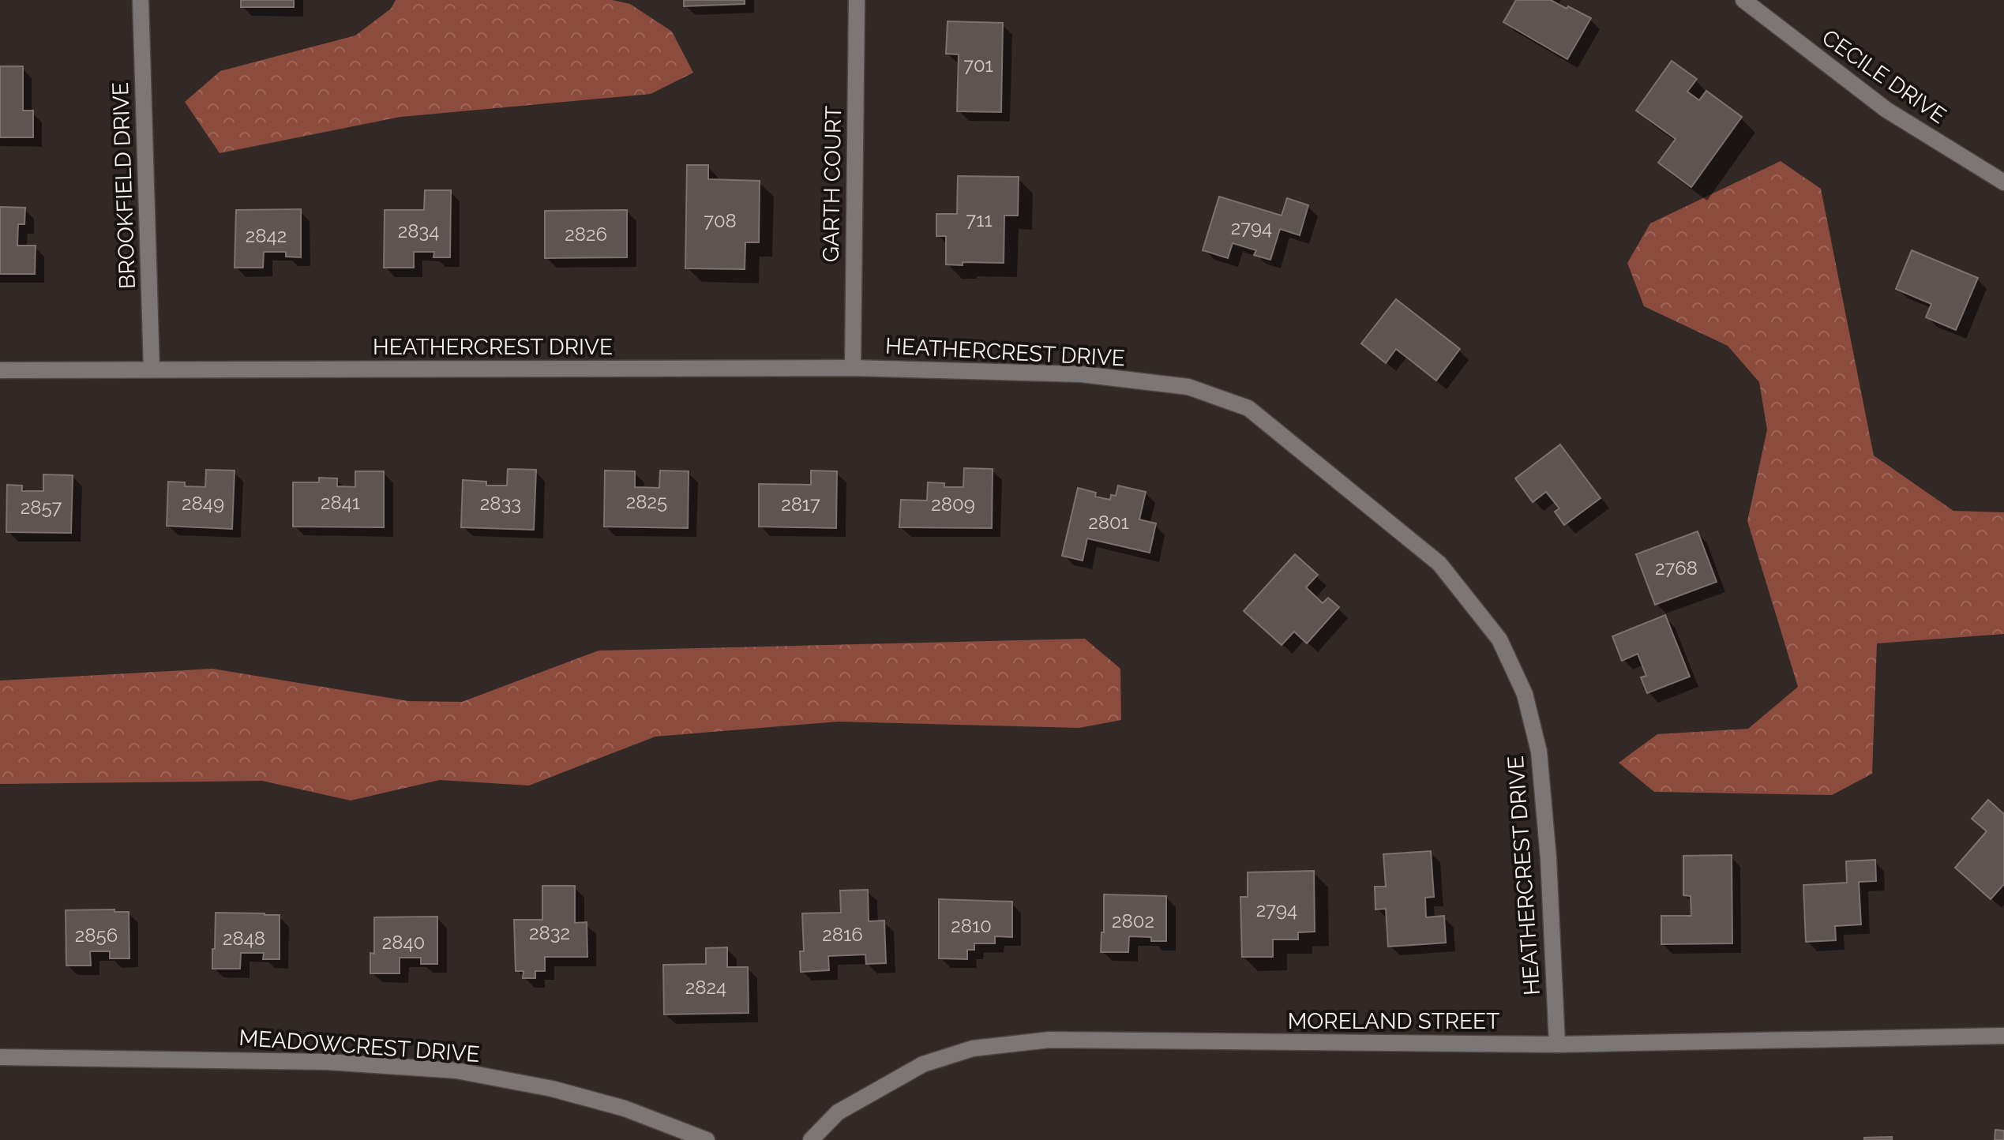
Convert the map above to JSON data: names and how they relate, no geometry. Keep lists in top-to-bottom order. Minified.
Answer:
{"streets":{"street":["CECILE DRIVE","GARTH COURT","BROOKFIELD DRIVE","HEATHERCREST DRIVE","MORELAND STREET","MEADOWCREST DRIVE"]},"crossings":[["GARTH COURT","HEATHERCREST DRIVE"],["BROOKFIELD DRIVE","HEATHERCREST DRIVE"],["HEATHERCREST DRIVE","MORELAND STREET"]],"house_numbers":["701","711","708","2794","2834","2826","2842","2825","2841","2849","2833","2817","2809","2857","2801","2768","2794","2802","2810","2832","2816","2856","2848","2840","2824"]}
